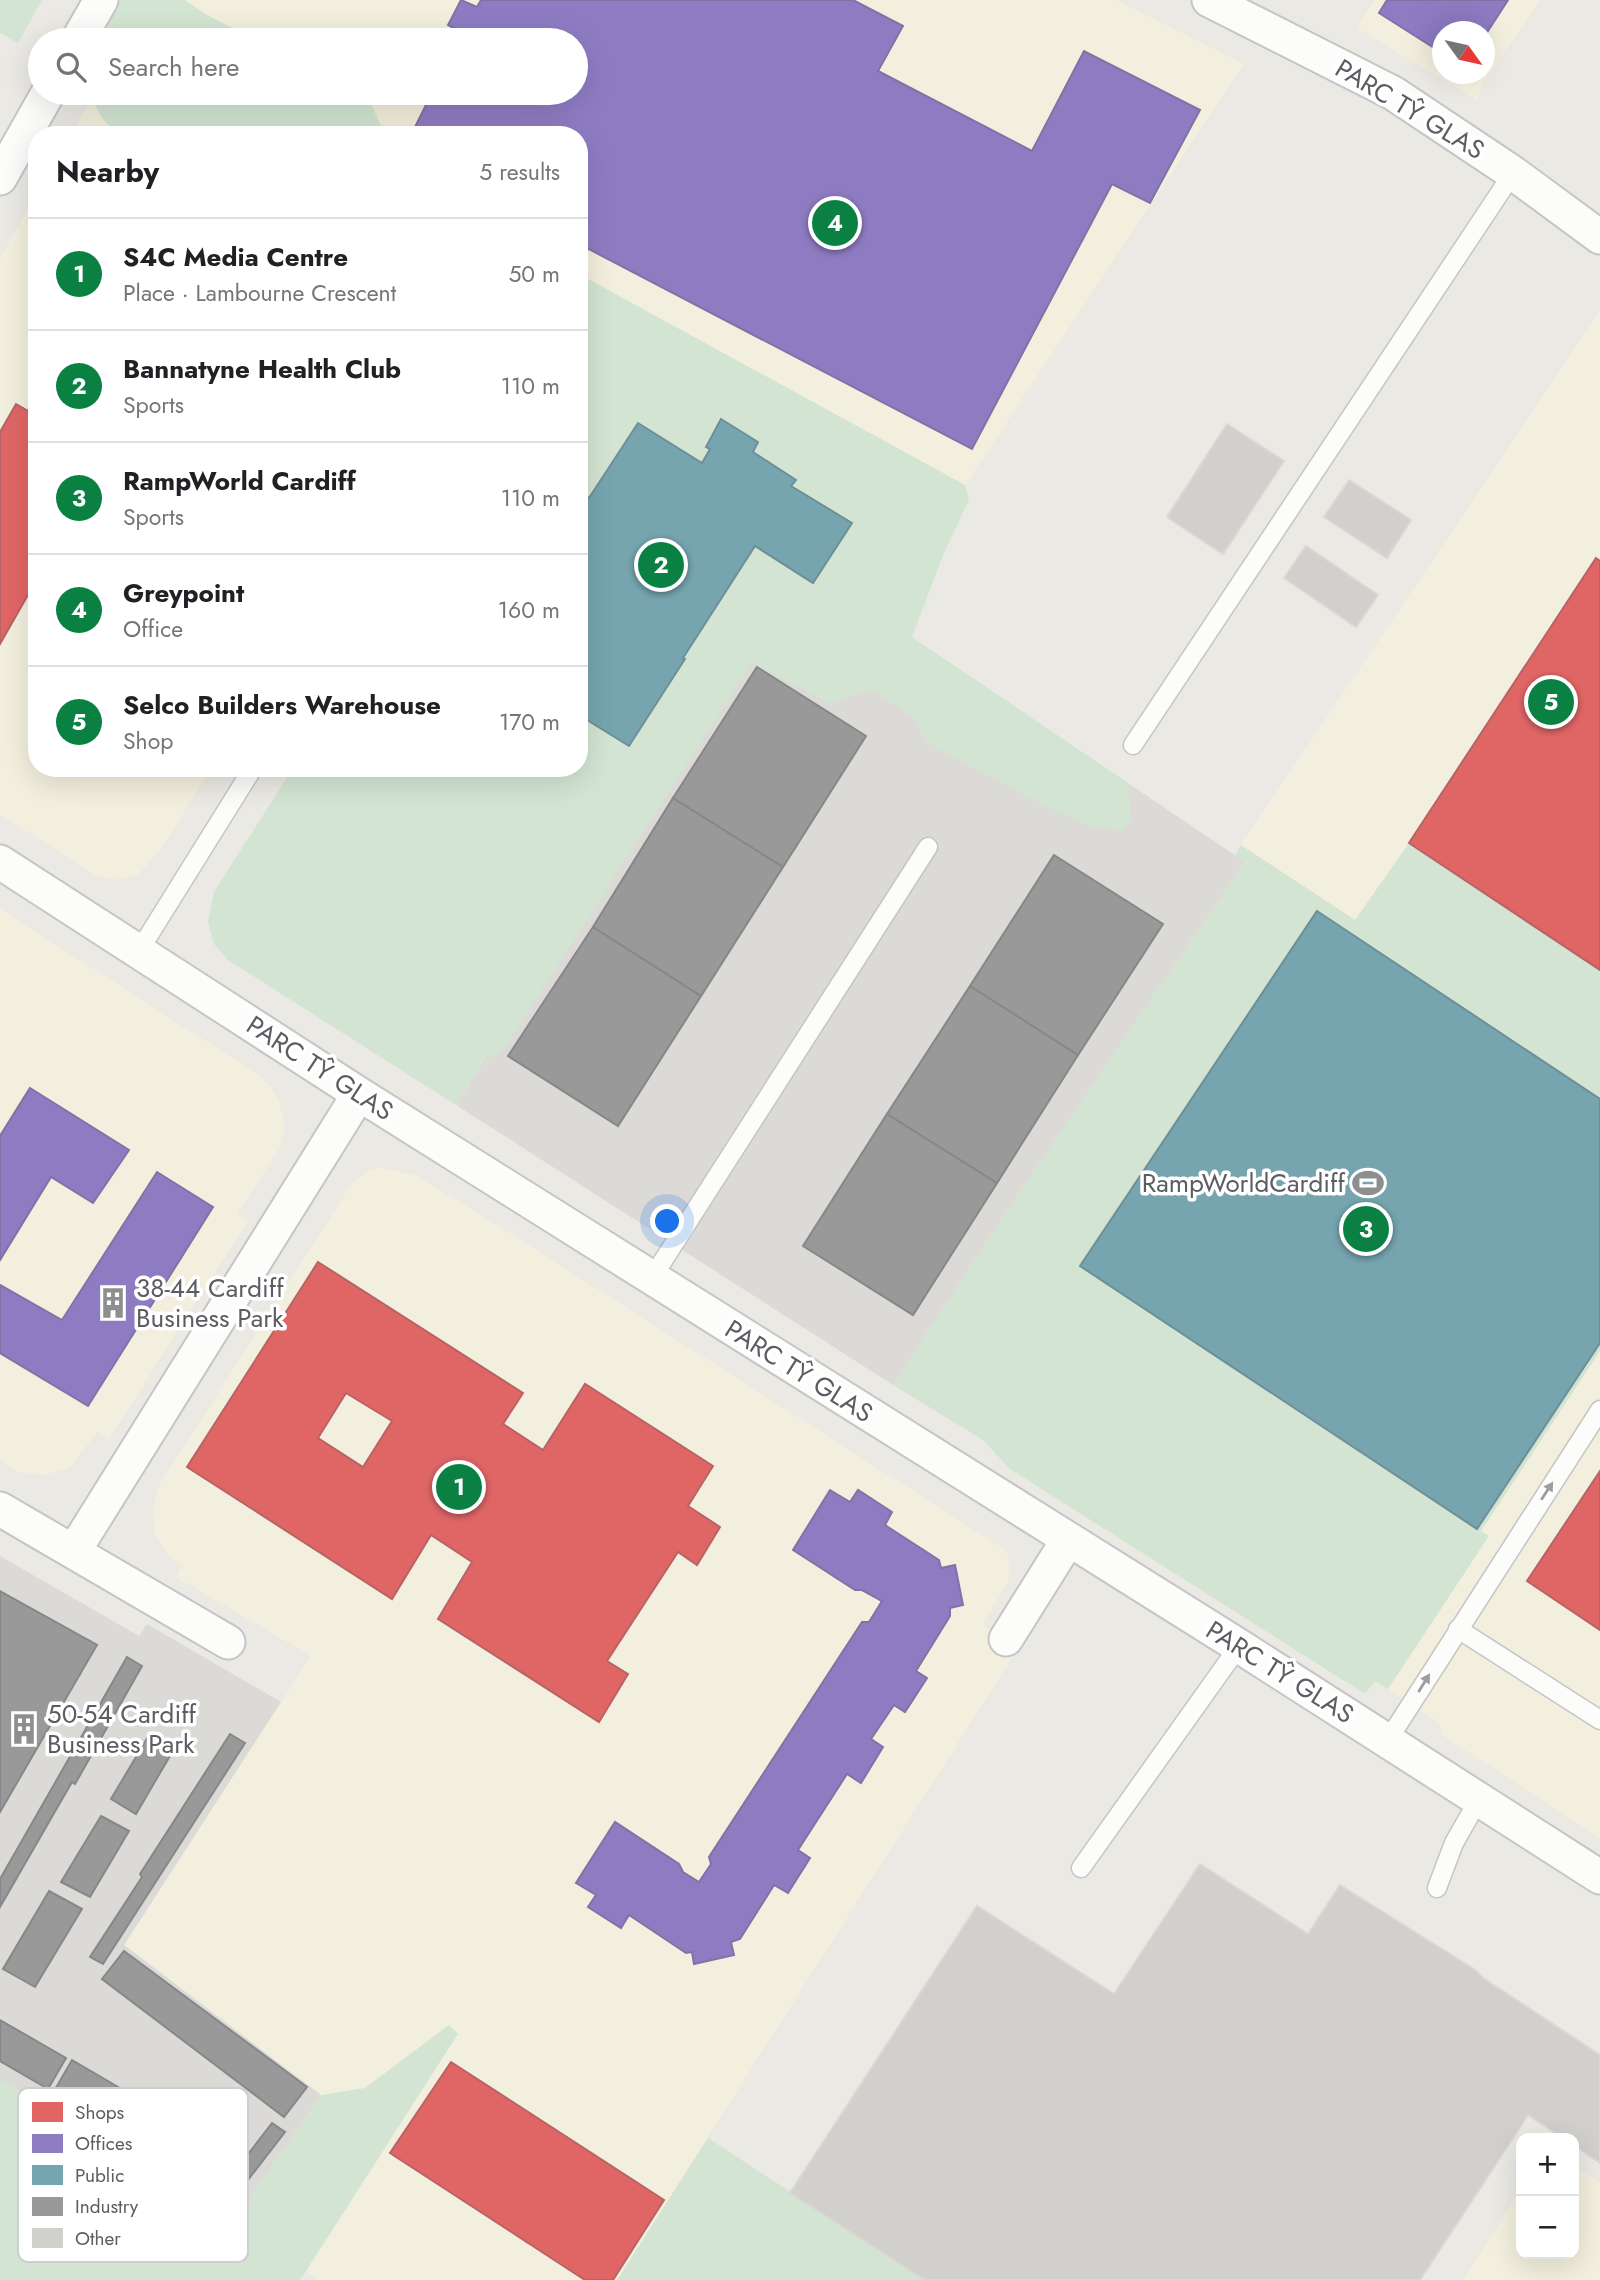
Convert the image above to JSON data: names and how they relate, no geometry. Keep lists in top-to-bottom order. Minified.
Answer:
{"streets":{"street":["PARC TŶ GLAS"]},"places":{"sports":["RampWorldCardiff"],"building":["38-44 Cardiff Business Park","50-54 Cardiff Business Park"]},"legend":["Shops","Offices","Public","Industry","Other"],"north":"bottom right","page":{"search":"Search here","heading":["Nearby","5 results"],"pins":["4","2","5","3","1"],"list":[{"mark":"1","name":"S4C Media Centre","note":"Place · Lambourne Crescent","value":"50 m"},{"mark":"2","name":"Bannatyne Health Club","note":"Sports","value":"110 m"},{"mark":"3","name":"RampWorld Cardiff","note":"Sports","value":"110 m"},{"mark":"4","name":"Greypoint","note":"Office","value":"160 m"},{"mark":"5","name":"Selco Builders Warehouse","note":"Shop","value":"170 m"}],"map_buttons":["+","−"]}}
